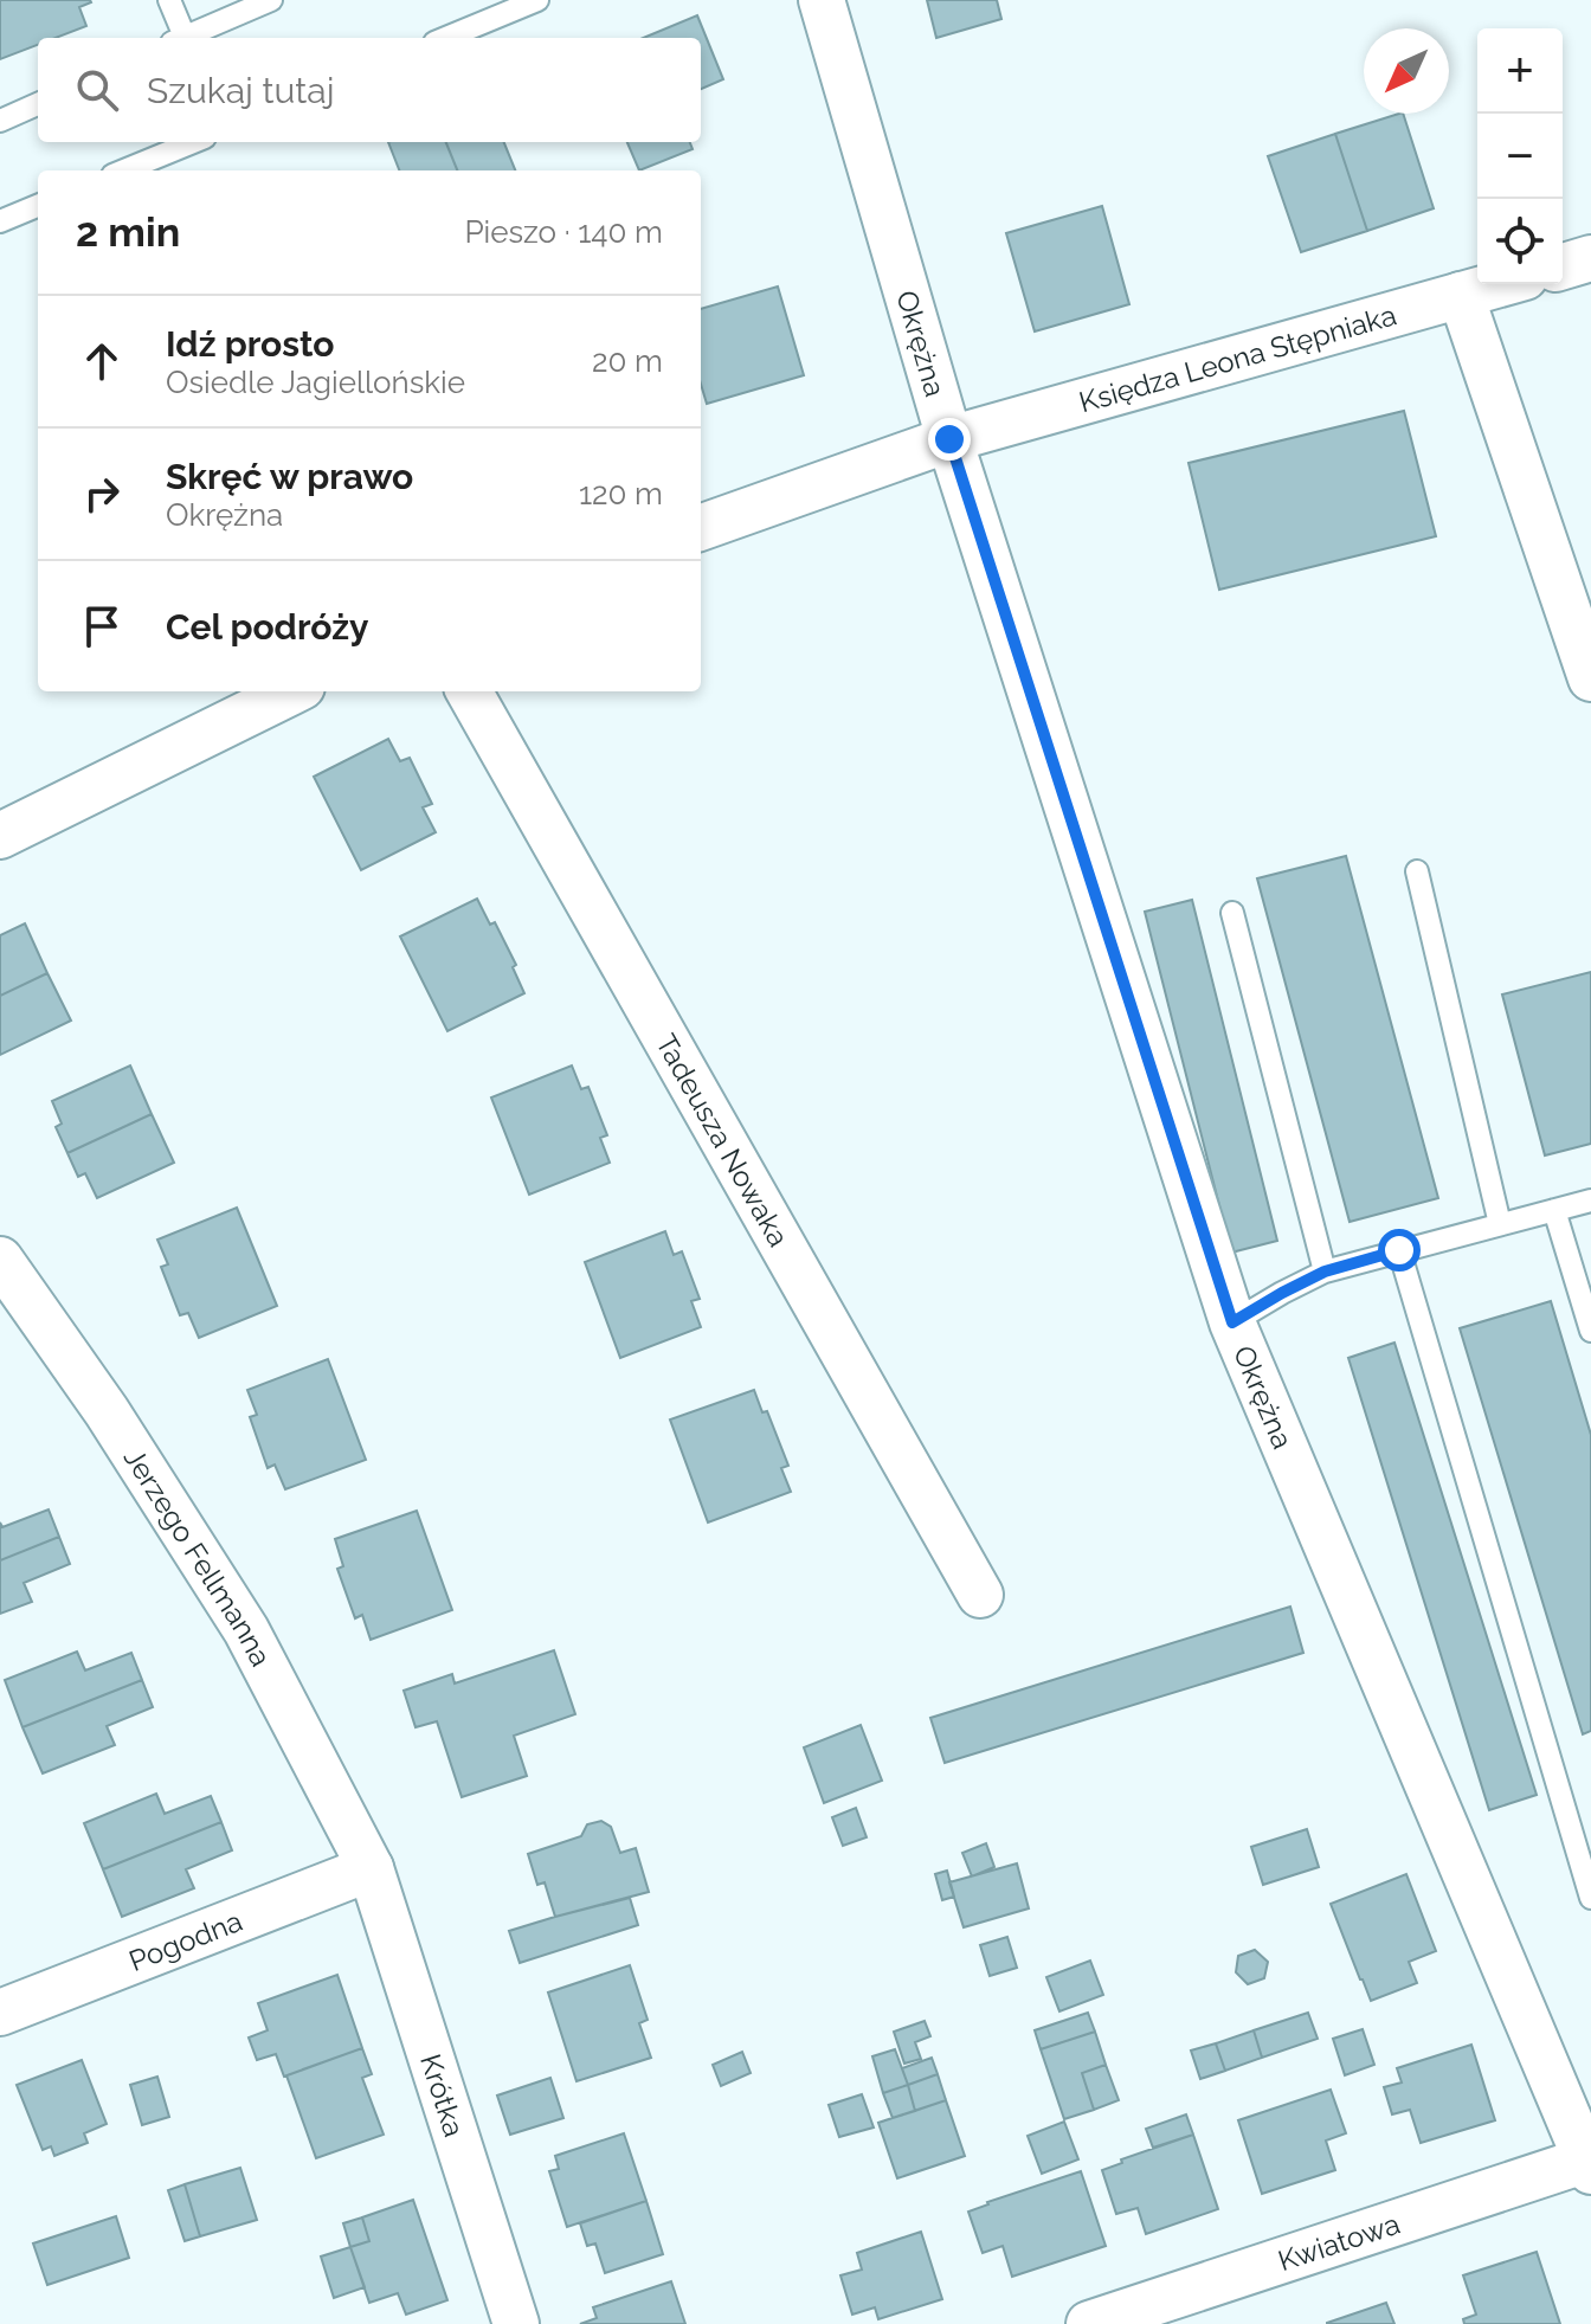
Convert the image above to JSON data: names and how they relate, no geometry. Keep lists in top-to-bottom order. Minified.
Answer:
{"streets":{"street":["Okrężna","Księdza Leona Stępniaka","Tadeusza Nowaka","Jerzego Fellmanna","Pogodna","Krótka","Kwiatowa"]},"crossings":[["Okrężna","Księdza Leona Stępniaka"],["Okrężna","Kwiatowa"],["Jerzego Fellmanna","Pogodna"],["Jerzego Fellmanna","Krótka"],["Pogodna","Krótka"]],"north":"bottom left","page":{"map_buttons":["+","−"],"search":"Szukaj tutaj","heading":["2 min","Pieszo · 140 m"],"list":[["Idź prosto","Osiedle Jagiellońskie","20 m"],["Skręć w prawo","Okrężna","120 m"],"Cel podróży"]}}
